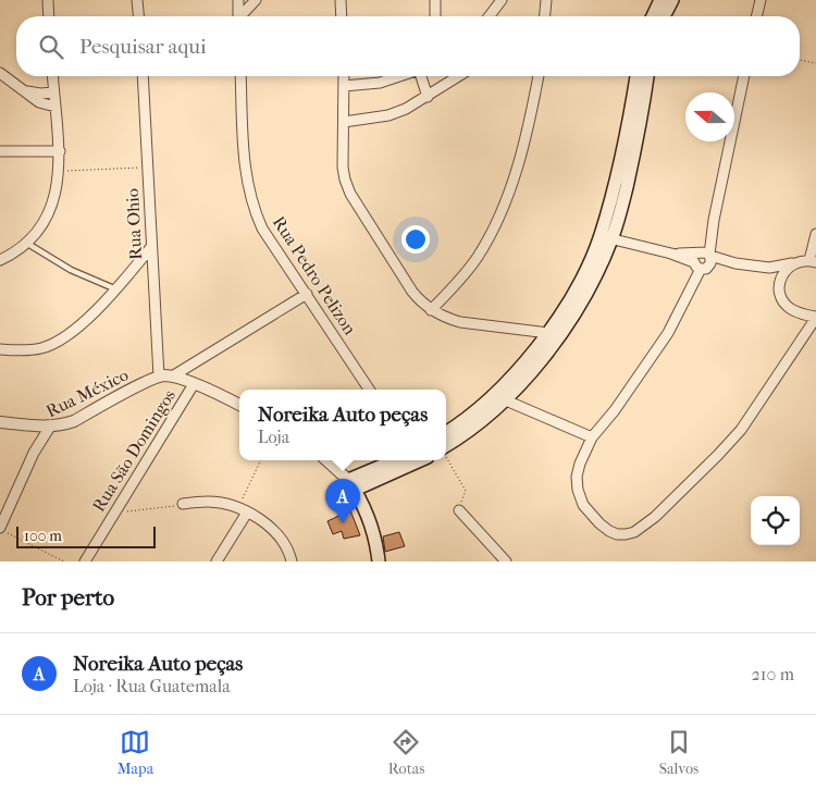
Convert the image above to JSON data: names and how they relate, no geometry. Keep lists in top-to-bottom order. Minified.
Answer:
{"streets":{"street":["Rua Ohio","Rua Pedro Pelizon","Rua México","Rua São Domingos"]},"crossings":[["Rua Ohio","Rua México"]],"scale_bar":"100 m","north":"left","page":{"search":"Pesquisar aqui","popup":["Noreika Auto peças","Loja"],"pins":"A","scale":"100 m","heading":"Por perto","list":[{"mark":"A","name":"Noreika Auto peças","note":"Loja · Rua Guatemala","value":"210 m"}],"nav":["Mapa","Rotas","Salvos"]}}
